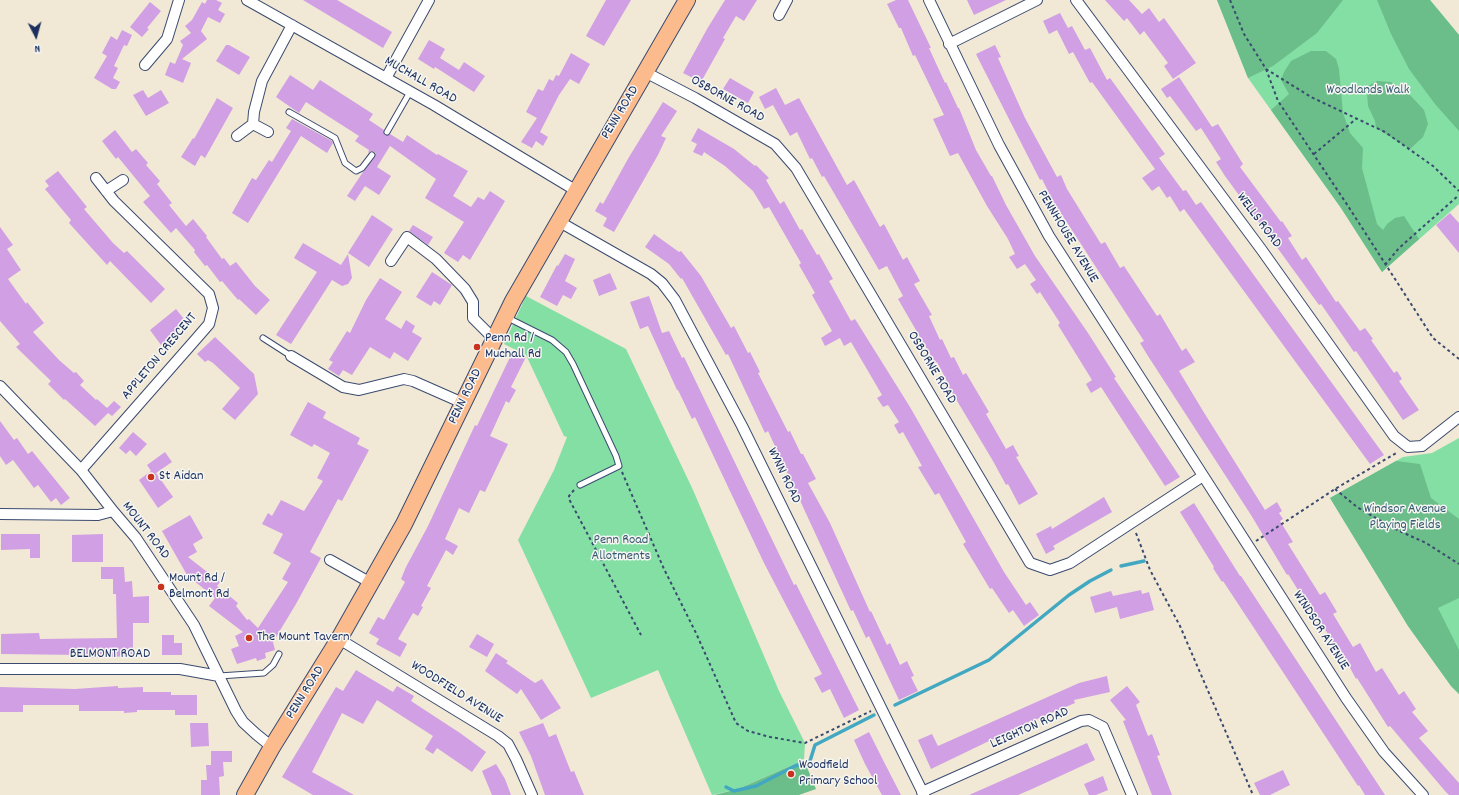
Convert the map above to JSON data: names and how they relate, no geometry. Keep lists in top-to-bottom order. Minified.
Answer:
{"streets":{"highway":["PENN ROAD"],"street":["MUCHALL ROAD","OSBORNE ROAD","WELLS ROAD","PENNHOUSE AVENUE","APPLETON CRESCENT","WYNN ROAD","MOUNT ROAD","WINDSOR AVENUE","BELMONT ROAD","WOODFIELD AVENUE","LEIGHTON ROAD"]},"crossings":[["MUCHALL ROAD","PENN ROAD"],["OSBORNE ROAD","PENN ROAD"],["OSBORNE ROAD","PENNHOUSE AVENUE"],["OSBORNE ROAD","WINDSOR AVENUE"],["PENN ROAD","WYNN ROAD"],["PENN ROAD","MOUNT ROAD"],["PENN ROAD","WOODFIELD AVENUE"],["PENNHOUSE AVENUE","WINDSOR AVENUE"],["APPLETON CRESCENT","MOUNT ROAD"],["WYNN ROAD","LEIGHTON ROAD"],["MOUNT ROAD","BELMONT ROAD"]],"parks":["Woodlands Walk","Windsor Avenue Playing Fields","Penn Road Allotments"],"places":["Penn Rd / Muchall Rd","St Aidan","Mount Rd / Belmont Rd","The Mount Tavern","Woodfield Primary School"],"north":"bottom"}
